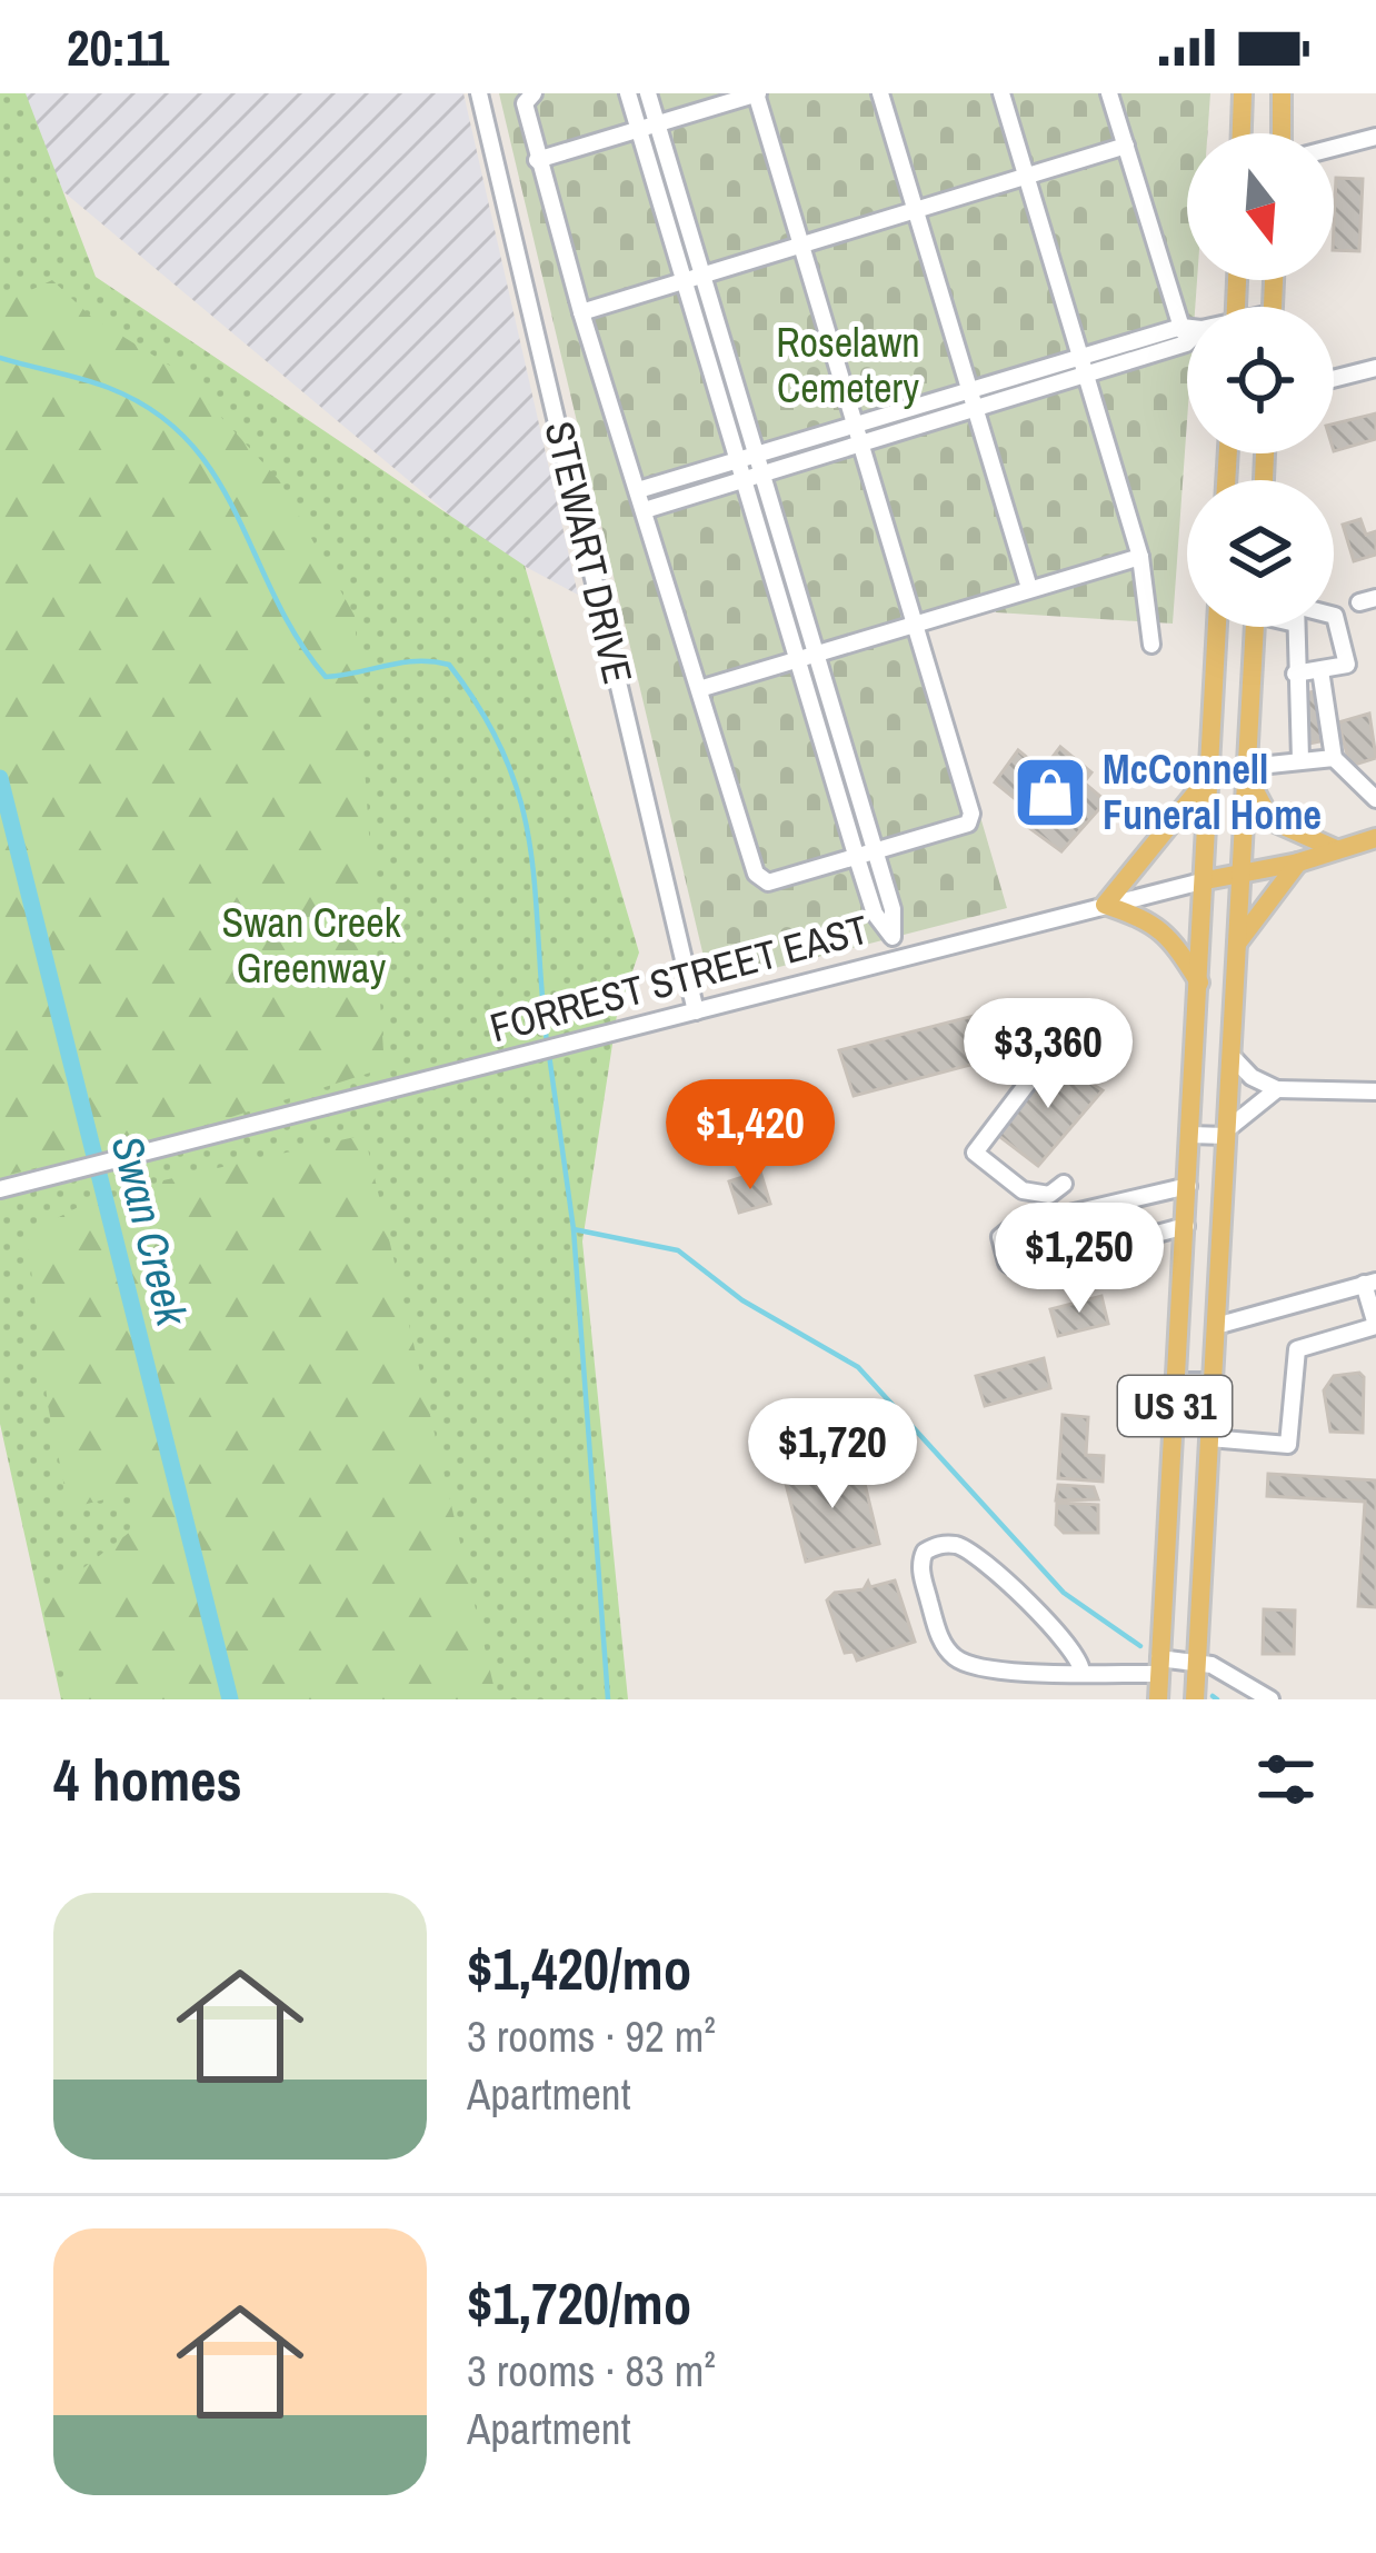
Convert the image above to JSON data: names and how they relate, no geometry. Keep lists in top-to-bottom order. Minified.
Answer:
{"streets":{"main road":["FORREST STREET EAST","US 31"],"street":["STEWART DRIVE"]},"crossings":[["STEWART DRIVE","FORREST STREET EAST"],["FORREST STREET EAST","US 31"]],"water":["Swan Creek"],"parks":["Roselawn Cemetery","Swan Creek Greenway"],"places":{"shop":["McConnell Funeral Home"]},"north":"bottom","page":{"status":"20:11","price":["$3,360","$1,420","$1,250","$1,720"],"heading":"4 homes","list":[{"name":"$1,420/mo","note":"3 rooms · 92 m² · Apartment"},{"name":"$1,720/mo","note":"3 rooms · 83 m² · Apartment"}]}}
